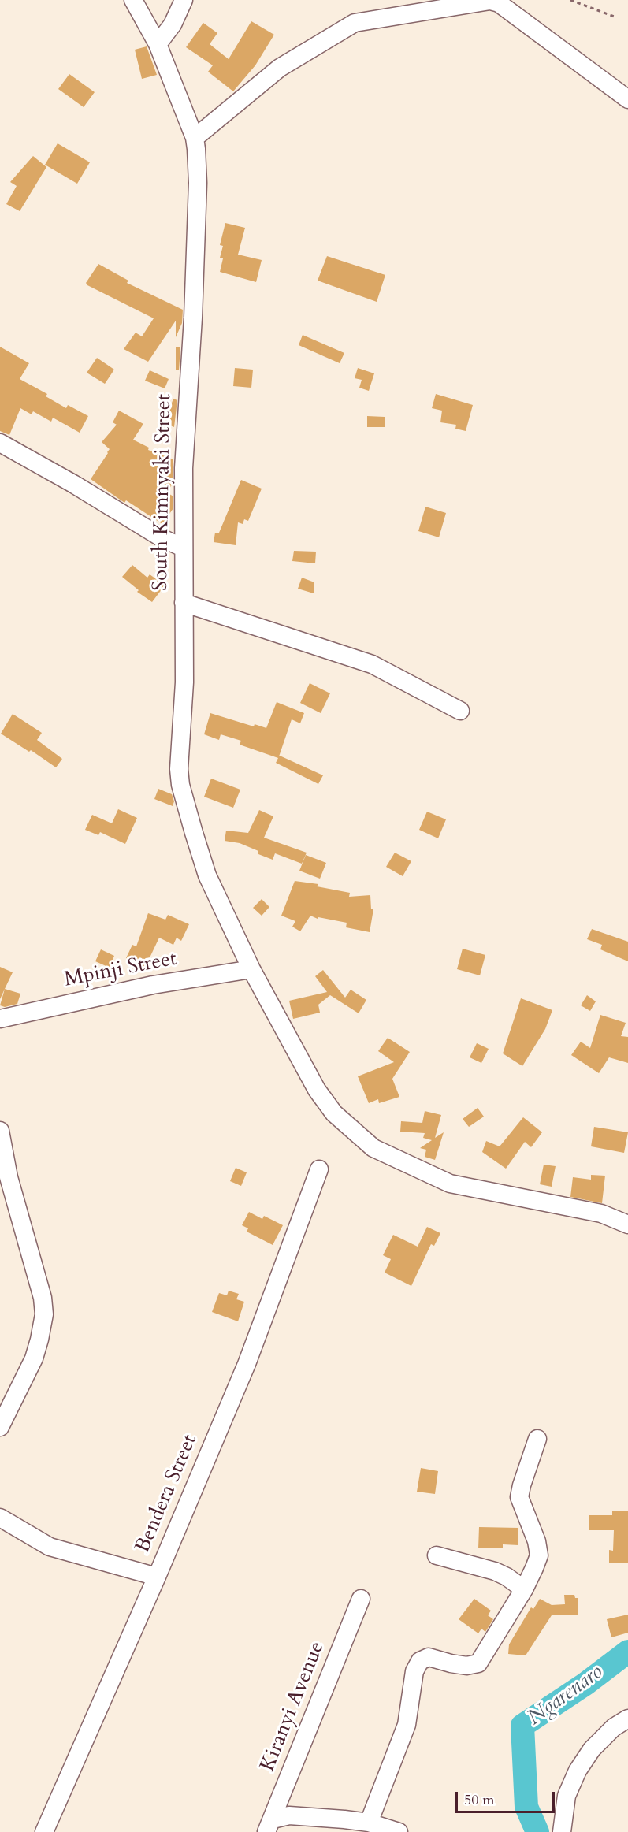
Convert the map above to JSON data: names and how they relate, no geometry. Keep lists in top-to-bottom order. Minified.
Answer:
{"streets":{"street":["South Kimnyaki Street","Mpinji Street","Bendera Street","Kiranyi Avenue"]},"crossings":[["South Kimnyaki Street","Mpinji Street"]],"water":["Ngarenaro"],"scale_bar":"50 m"}
